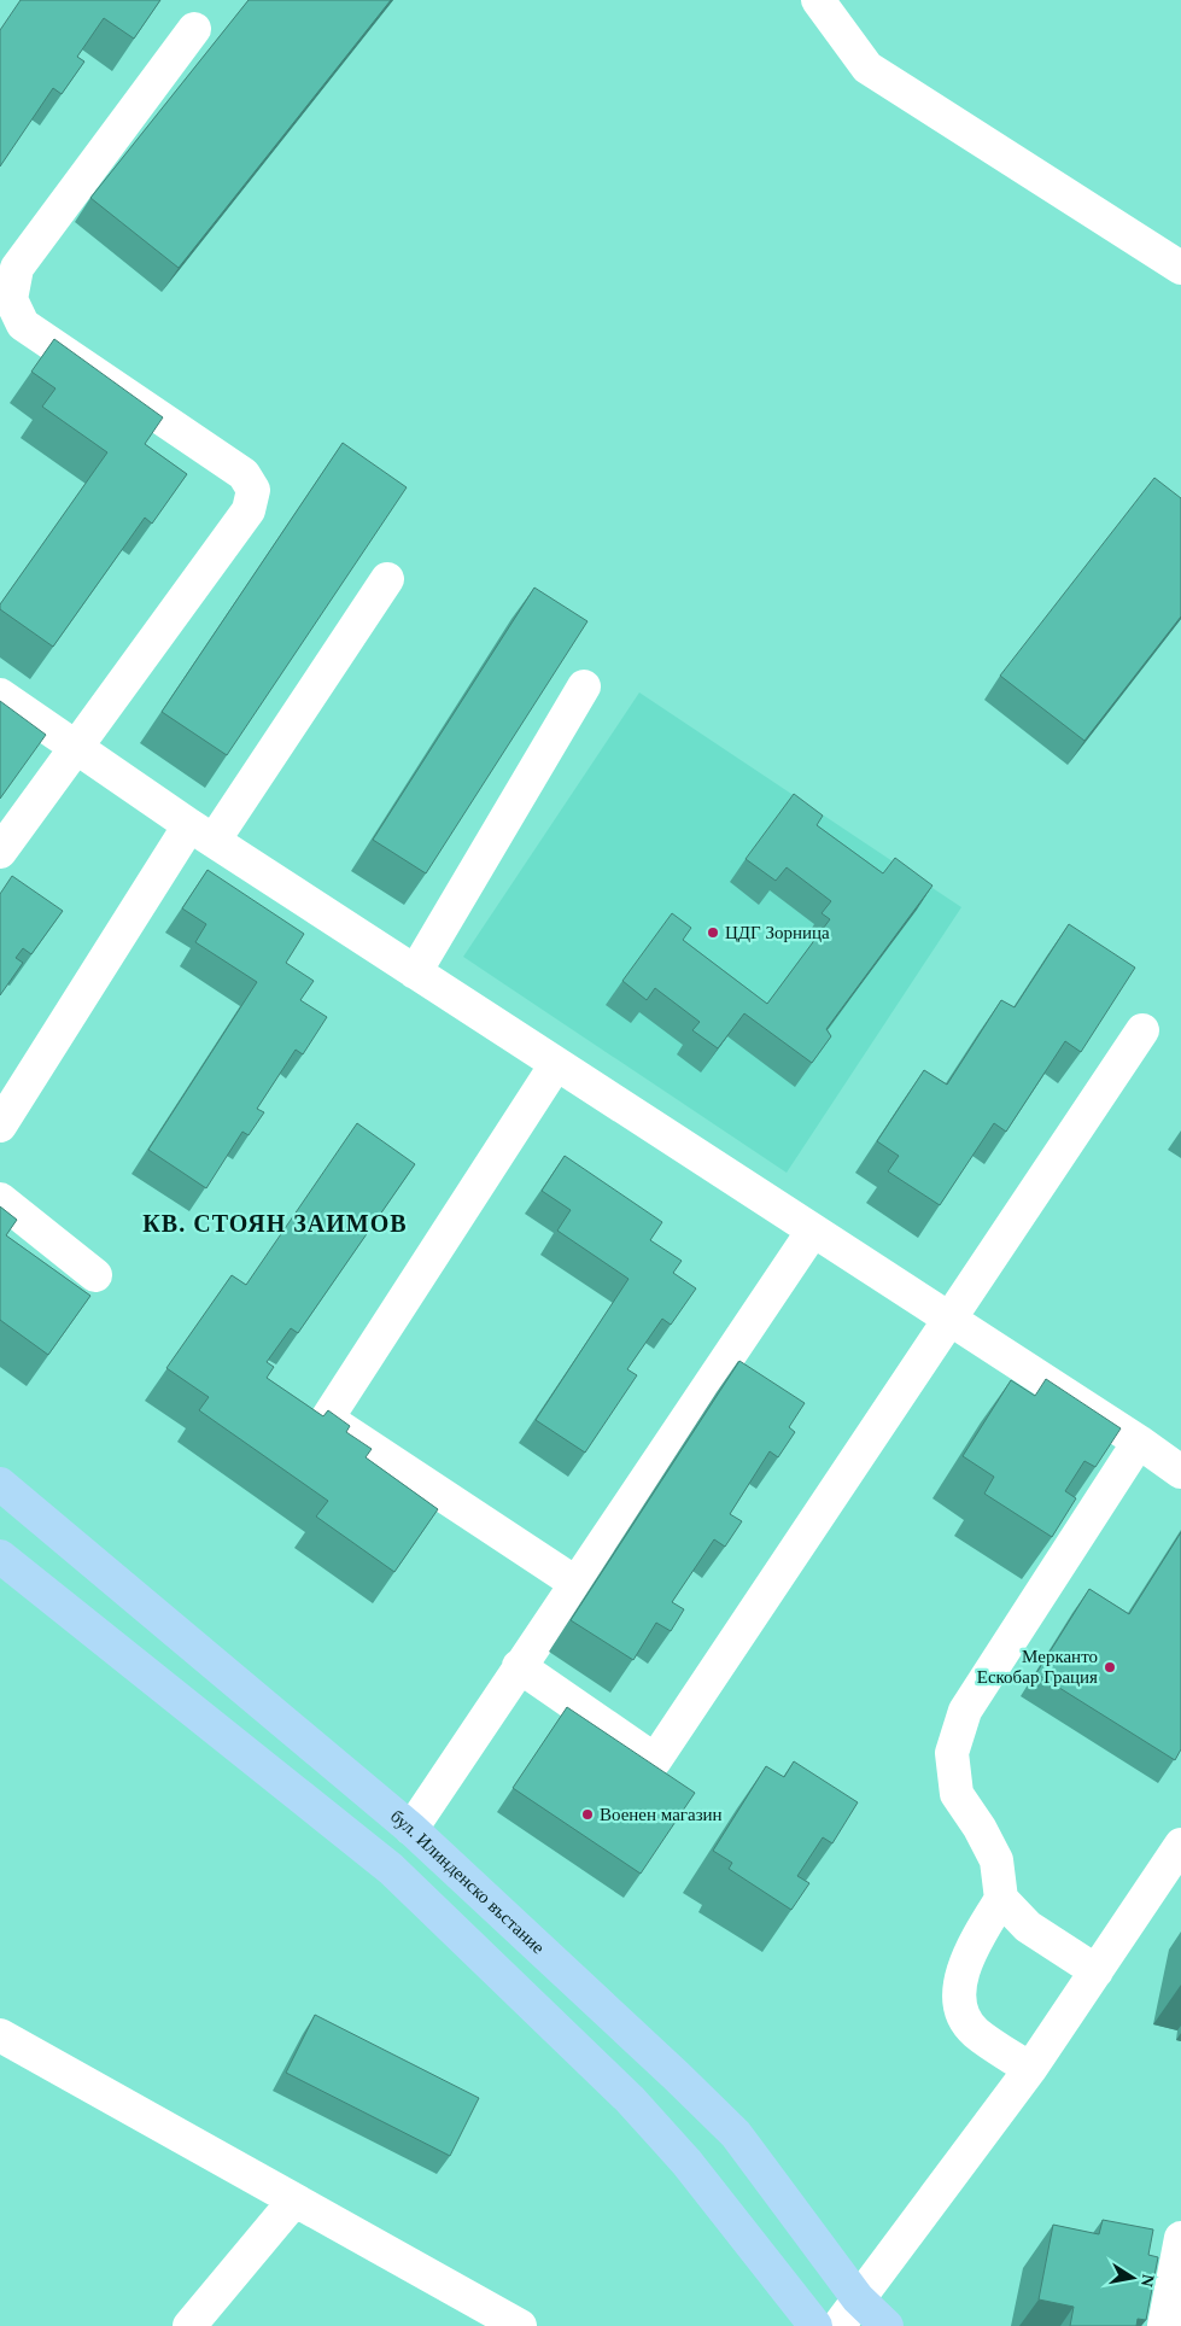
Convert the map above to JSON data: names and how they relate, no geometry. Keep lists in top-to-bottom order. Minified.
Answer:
{"streets":{"main road":["бул. Илинденско въстание"]},"districts":["КВ. СТОЯН ЗАИМОВ"],"places":["ЦДГ Зорница","Мерканто Ескобар Грация","Военен магазин"],"north":"right"}
